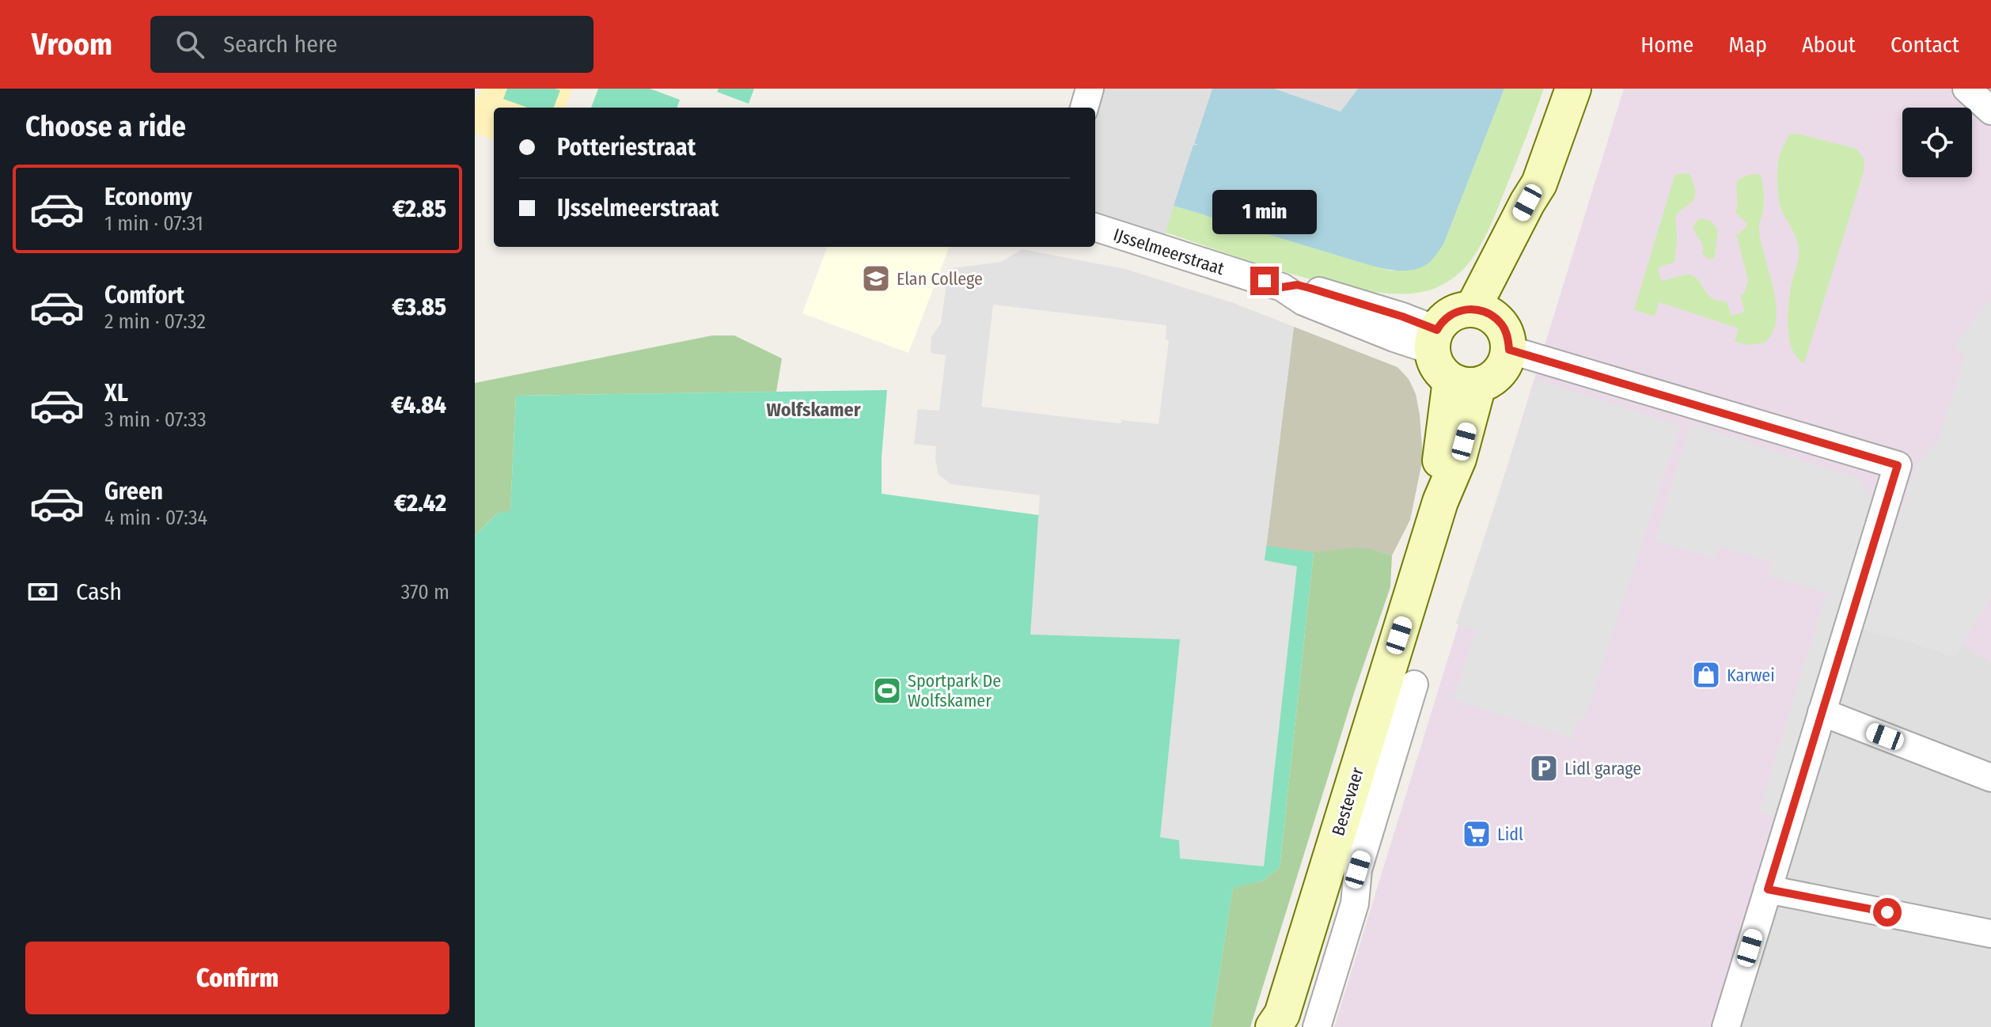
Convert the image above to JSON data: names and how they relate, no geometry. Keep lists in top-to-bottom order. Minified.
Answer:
{"streets":{"street":["IJsselmeerstraat","Bestevaer"]},"crossings":[["IJsselmeerstraat","Bestevaer"]],"districts":["Wolfskamer"],"places":{"school or university":["Elan College"],"shop":["Karwei"],"sports":["Sportpark De Wolfskamer"],"parking":["Lidl garage"],"supermarket":["Lidl"]},"page":{"header":"Vroom","search":"Search here","nav":["Home","Map","About","Contact"],"heading":"Choose a ride","banner":["Potteriestraat","IJsselmeerstraat"],"list":[{"name":"Economy","note":"1 min · 07:31","value":"€2.85"},{"name":"Comfort","note":"2 min · 07:32","value":"€3.85"},{"name":"XL","note":"3 min · 07:33","value":"€4.84"},{"name":"Green","note":"4 min · 07:34","value":"€2.42"}],"bubble":"1 min","pay":["Cash","370 m"],"buttons":"Confirm"}}
